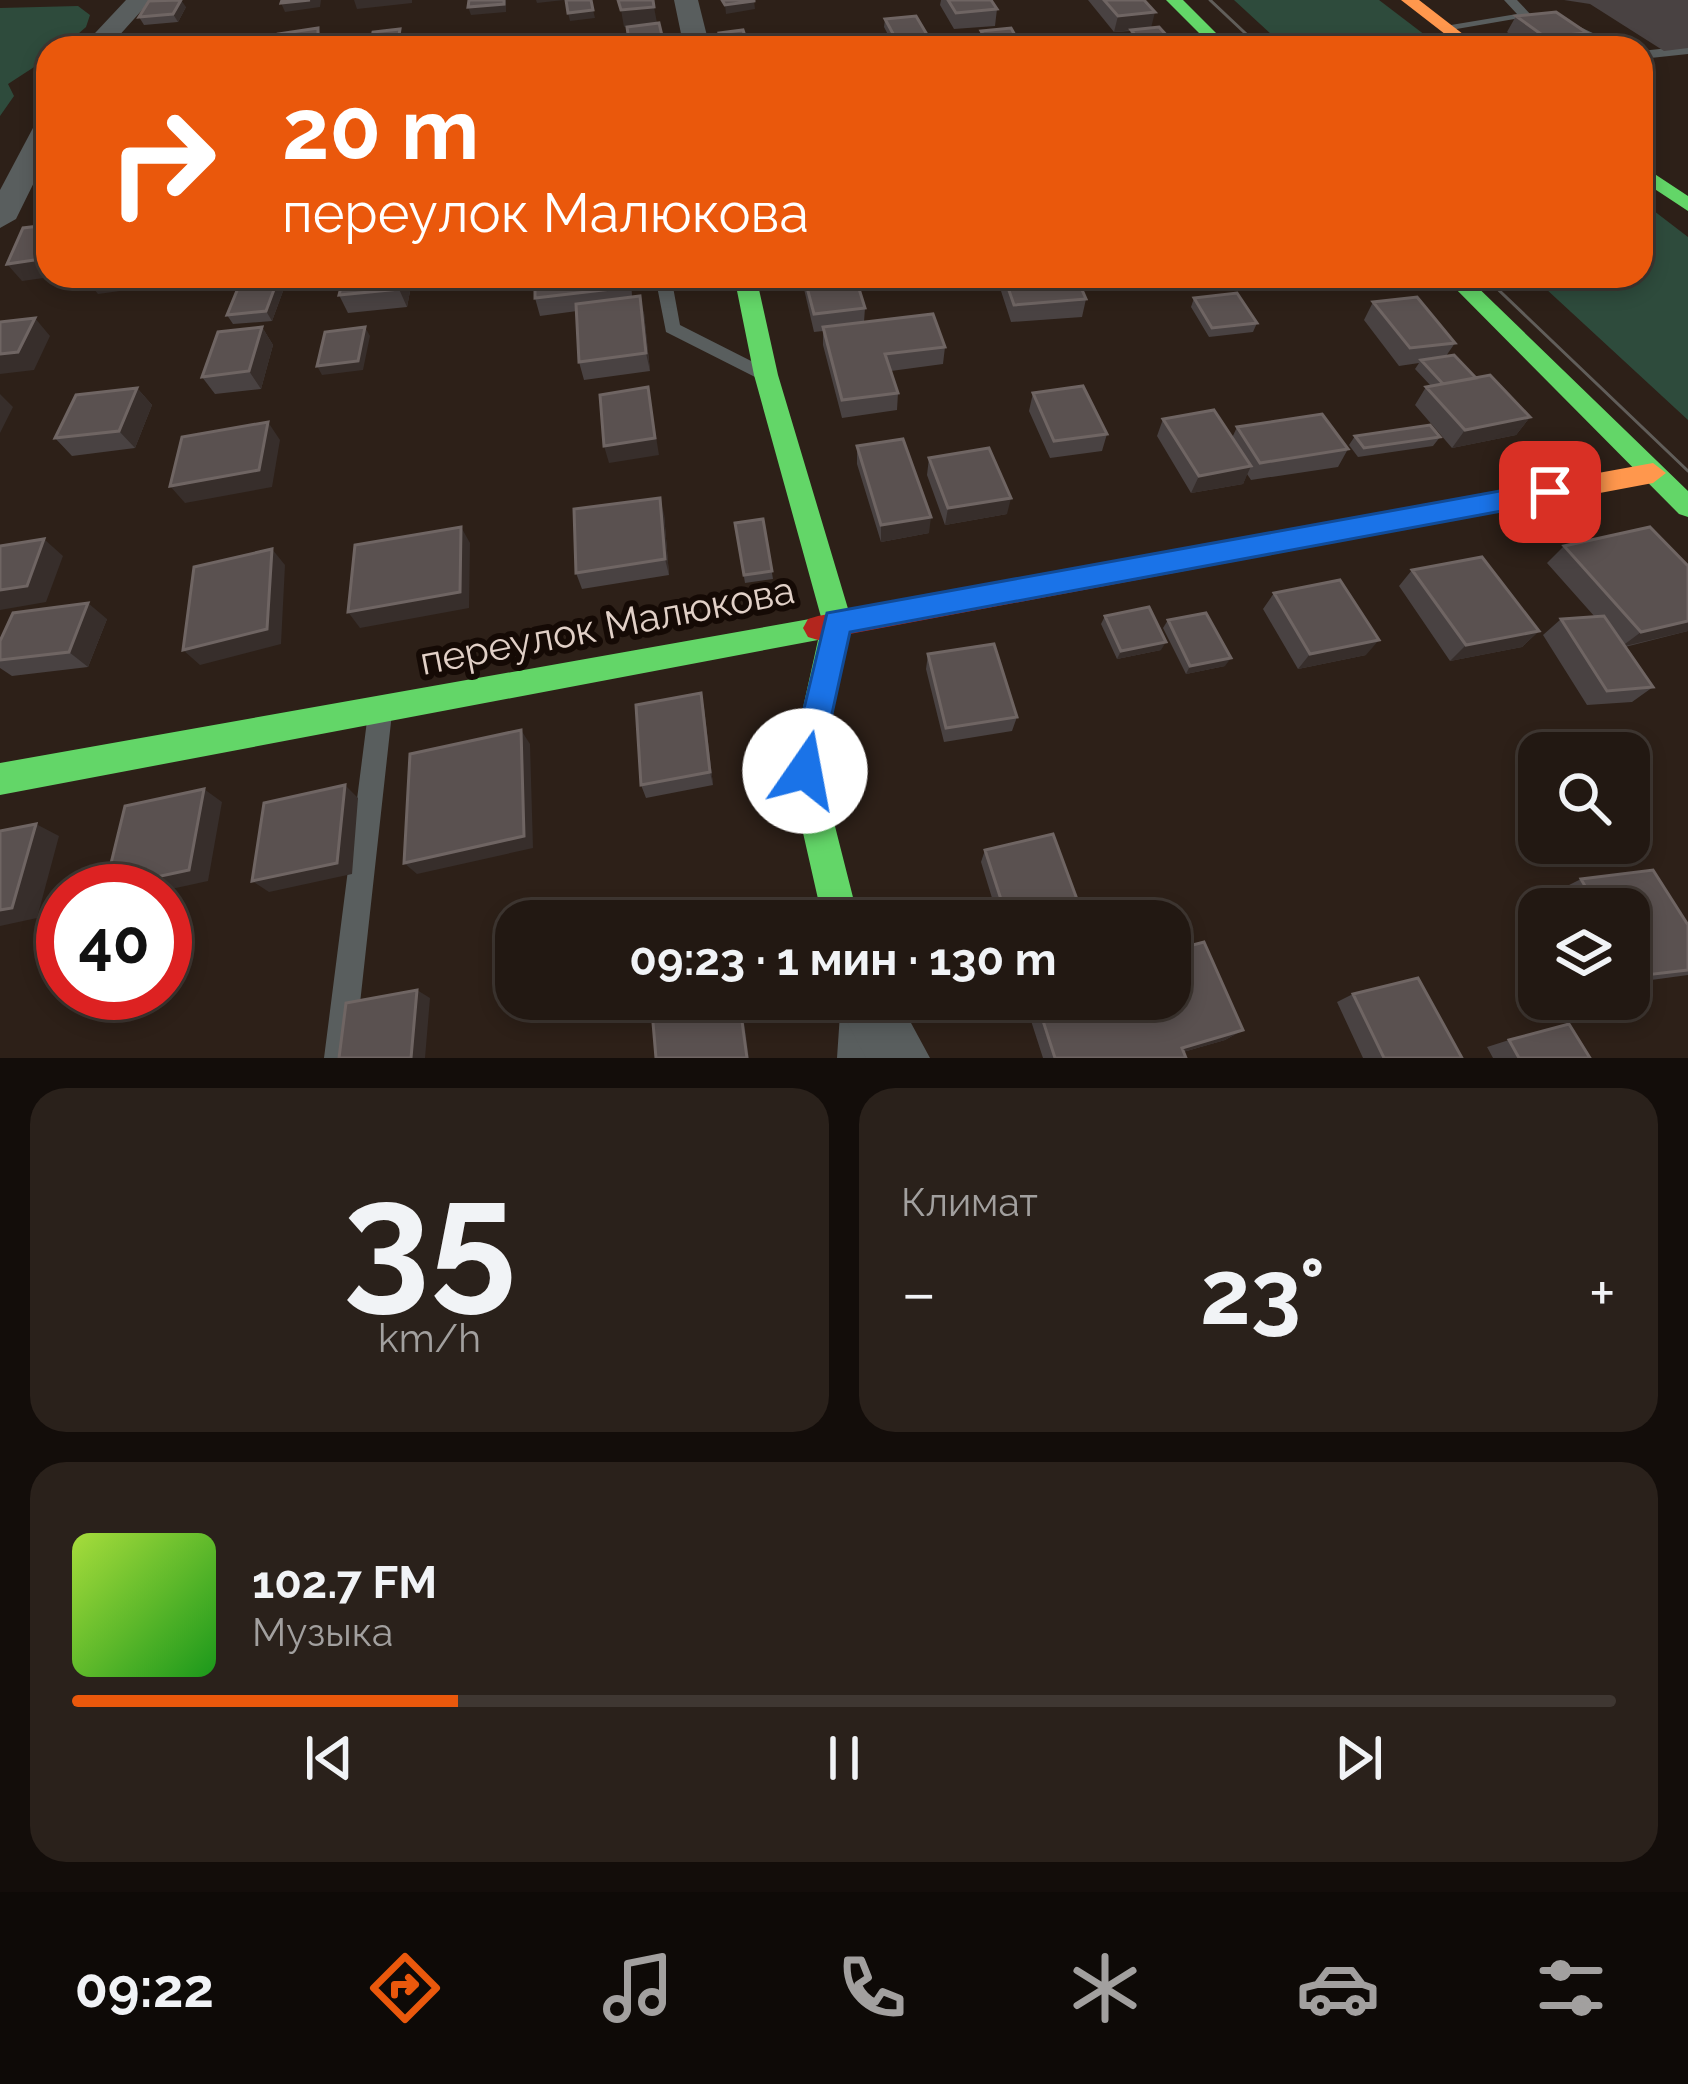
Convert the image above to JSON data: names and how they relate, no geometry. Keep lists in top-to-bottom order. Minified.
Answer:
{"streets":{"main road":["переулок Малюкова"]},"page":{"turn":["20 m","переулок Малюкова"],"limit":"40","trip":"09:23 · 1 мин · 130 m","tile":[["35","km/h"],"Климат"],"heat":["−","23°","+"],"song":["102.7 FM","Музыка"],"tabs":"09:22"}}
